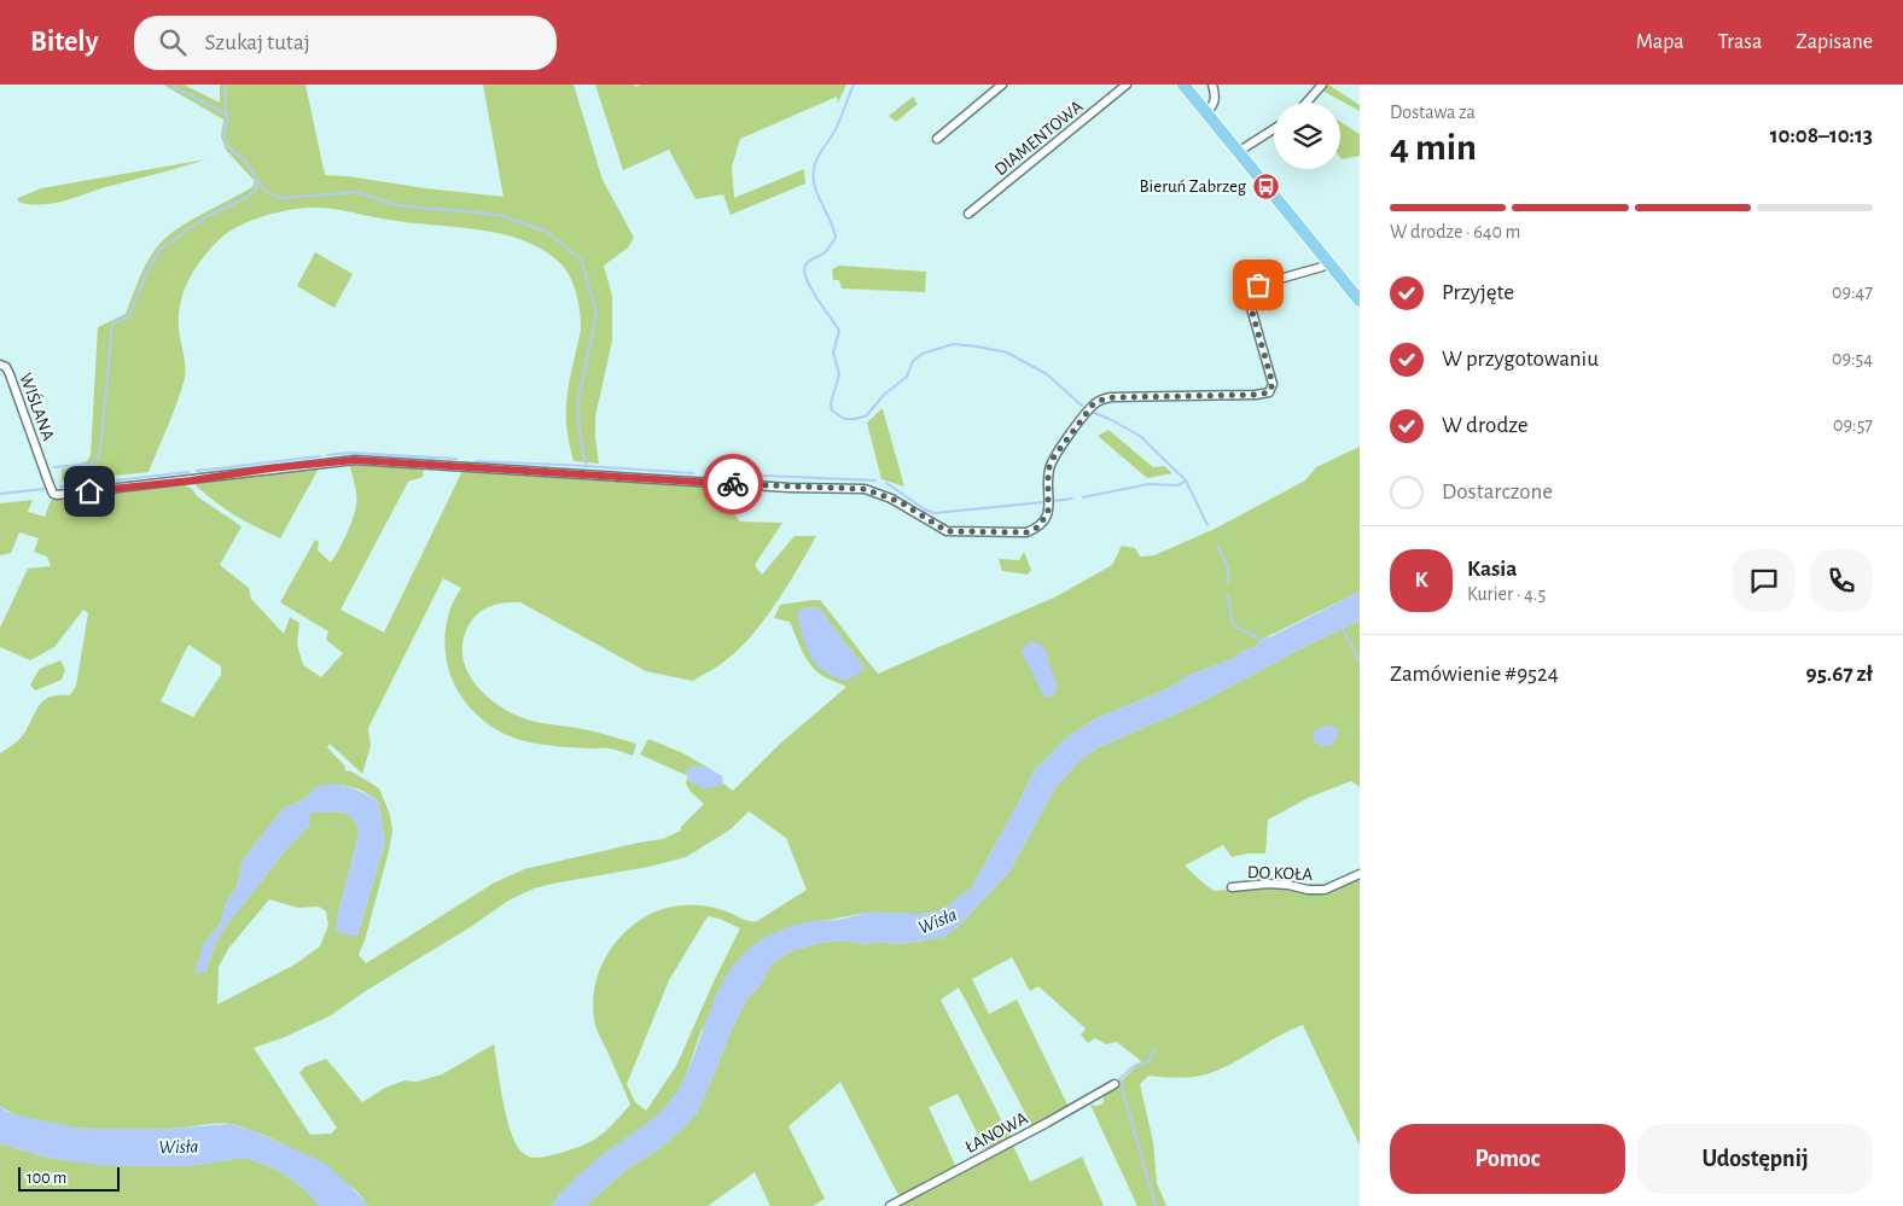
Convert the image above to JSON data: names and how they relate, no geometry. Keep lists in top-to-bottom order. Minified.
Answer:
{"streets":{"street":["DIAMENTOWA","WIŚLANA","DO KOŁA","ŁANOWA"]},"water":["Wisła"],"places":{"bus stop":["Bieruń Zabrzeg"]},"scale_bar":"100 m","page":{"header":"Bitely","search":"Szukaj tutaj","nav":["Mapa","Trasa","Zapisane"],"heading":["4 min","Dostawa za","10:08–10:13"],"panel":["Kasia","Kurier · 4.5","Zamówienie #9524","95.67 zł"],"bar":"W drodze · 640 m","list":[["Przyjęte","09:47"],["W przygotowaniu","09:54"],["W drodze","09:57"],"Dostarczone"],"round":"K","buttons":["Pomoc","Udostępnij"],"scale":"100 m"}}
